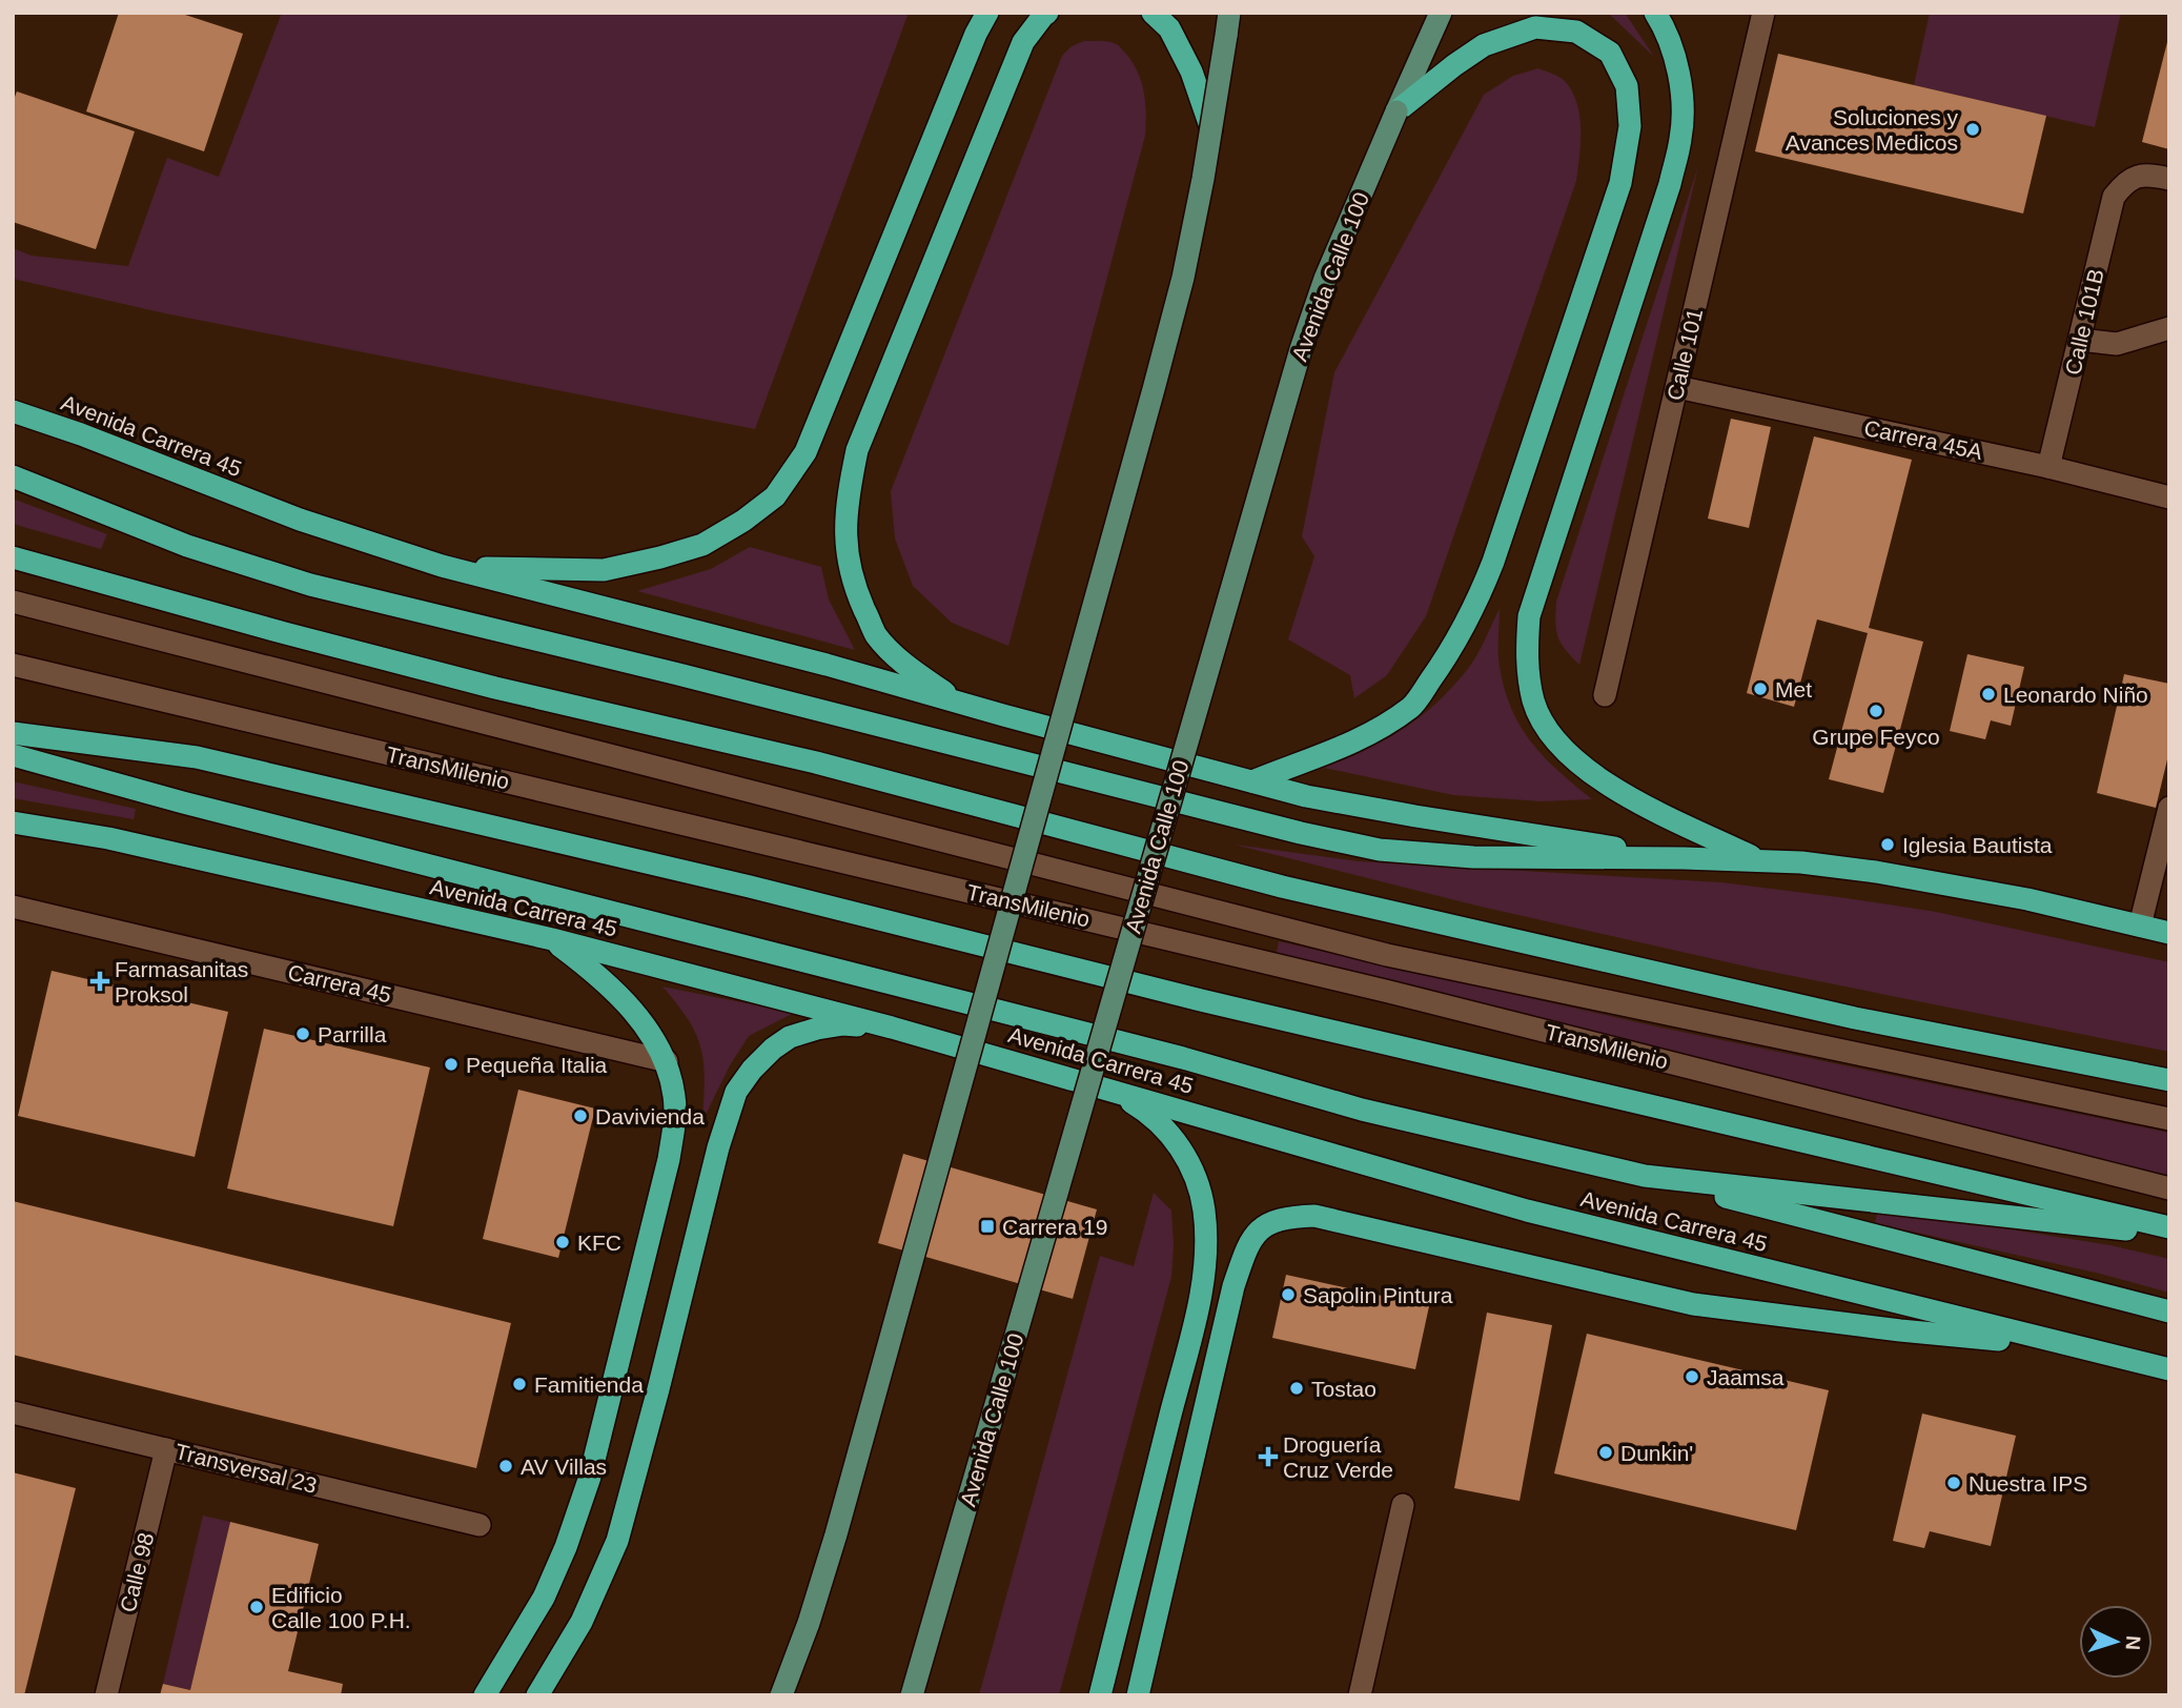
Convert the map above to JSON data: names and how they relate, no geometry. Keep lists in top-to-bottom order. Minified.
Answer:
{"streets":{"highway":["Avenida Carrera 45"],"main road":["Avenida Calle 100"],"street":["Calle 101B","Calle 101","Carrera 45A","TransMilenio","Carrera 45","Transversal 23","Calle 98"]},"crossings":[["Calle 101B","Carrera 45A"],["Calle 101","Carrera 45A"],["Transversal 23","Calle 98"]],"places":{"other":["Soluciones y Avances Medicos","Met","Leonardo Niño","Grupe Feyco","Iglesia Bautista","Parrilla","Pequeña Italia","Davivienda","KFC","Sapolin Pintura","Jaamsa","Famitienda","Tostao","Dunkin'","AV Villas","Nuestra IPS","Edificio Calle 100 P.H."],"health":["Farmasanitas Proksol","Droguería Cruz Verde"],"transit":["Carrera 19"]},"north":"right"}
